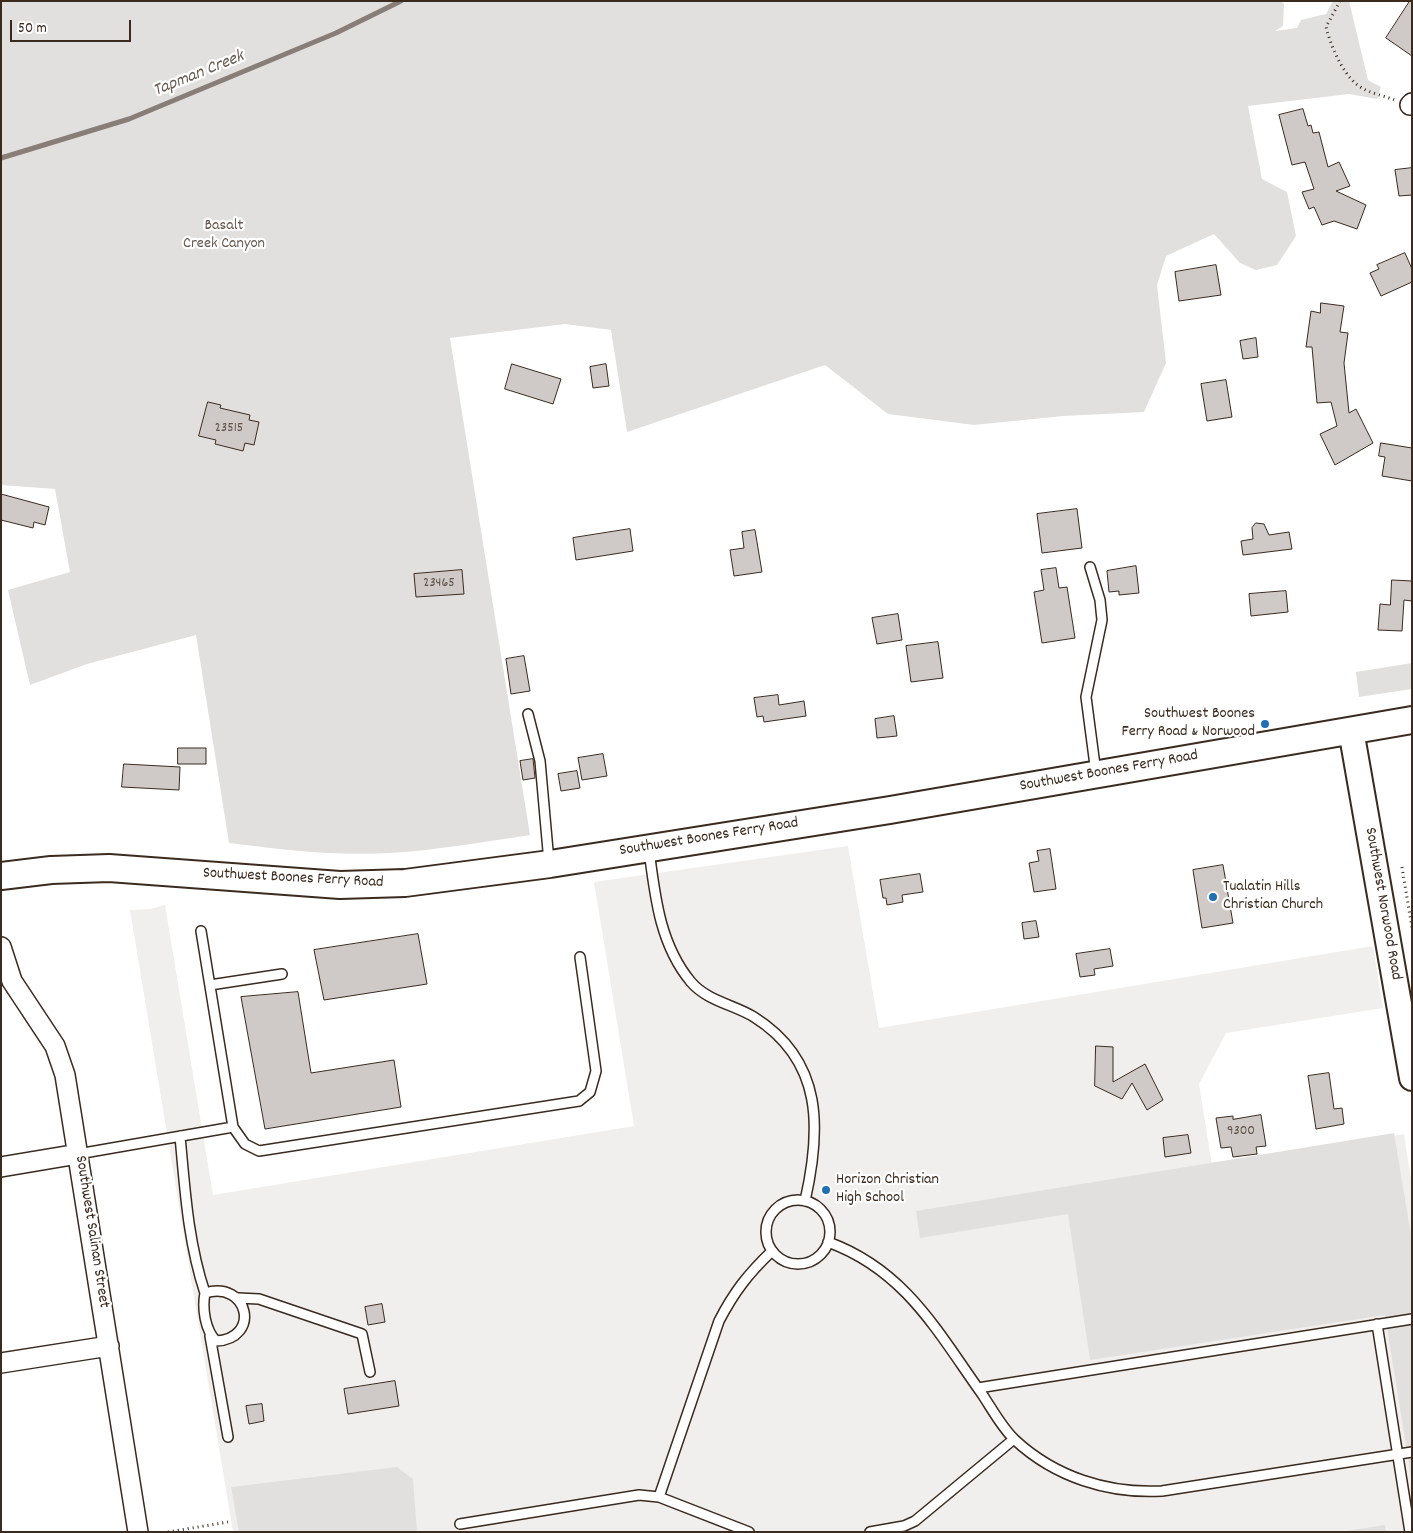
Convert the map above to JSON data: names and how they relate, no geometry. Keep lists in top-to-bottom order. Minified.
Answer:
{"streets":{"main road":["Southwest Boones Ferry Road"],"street":["Southwest Norwood Road","Southwest Salinan Street"]},"crossings":[["Southwest Boones Ferry Road","Southwest Norwood Road"]],"water":["Tapman Creek"],"parks":["Basalt Creek Canyon"],"places":["Southwest Boones Ferry Road & Norwood","Tualatin Hills Christian Church","Horizon Christian High School"],"house_numbers":["23515","23465","9300"],"scale_bar":"50 m"}
